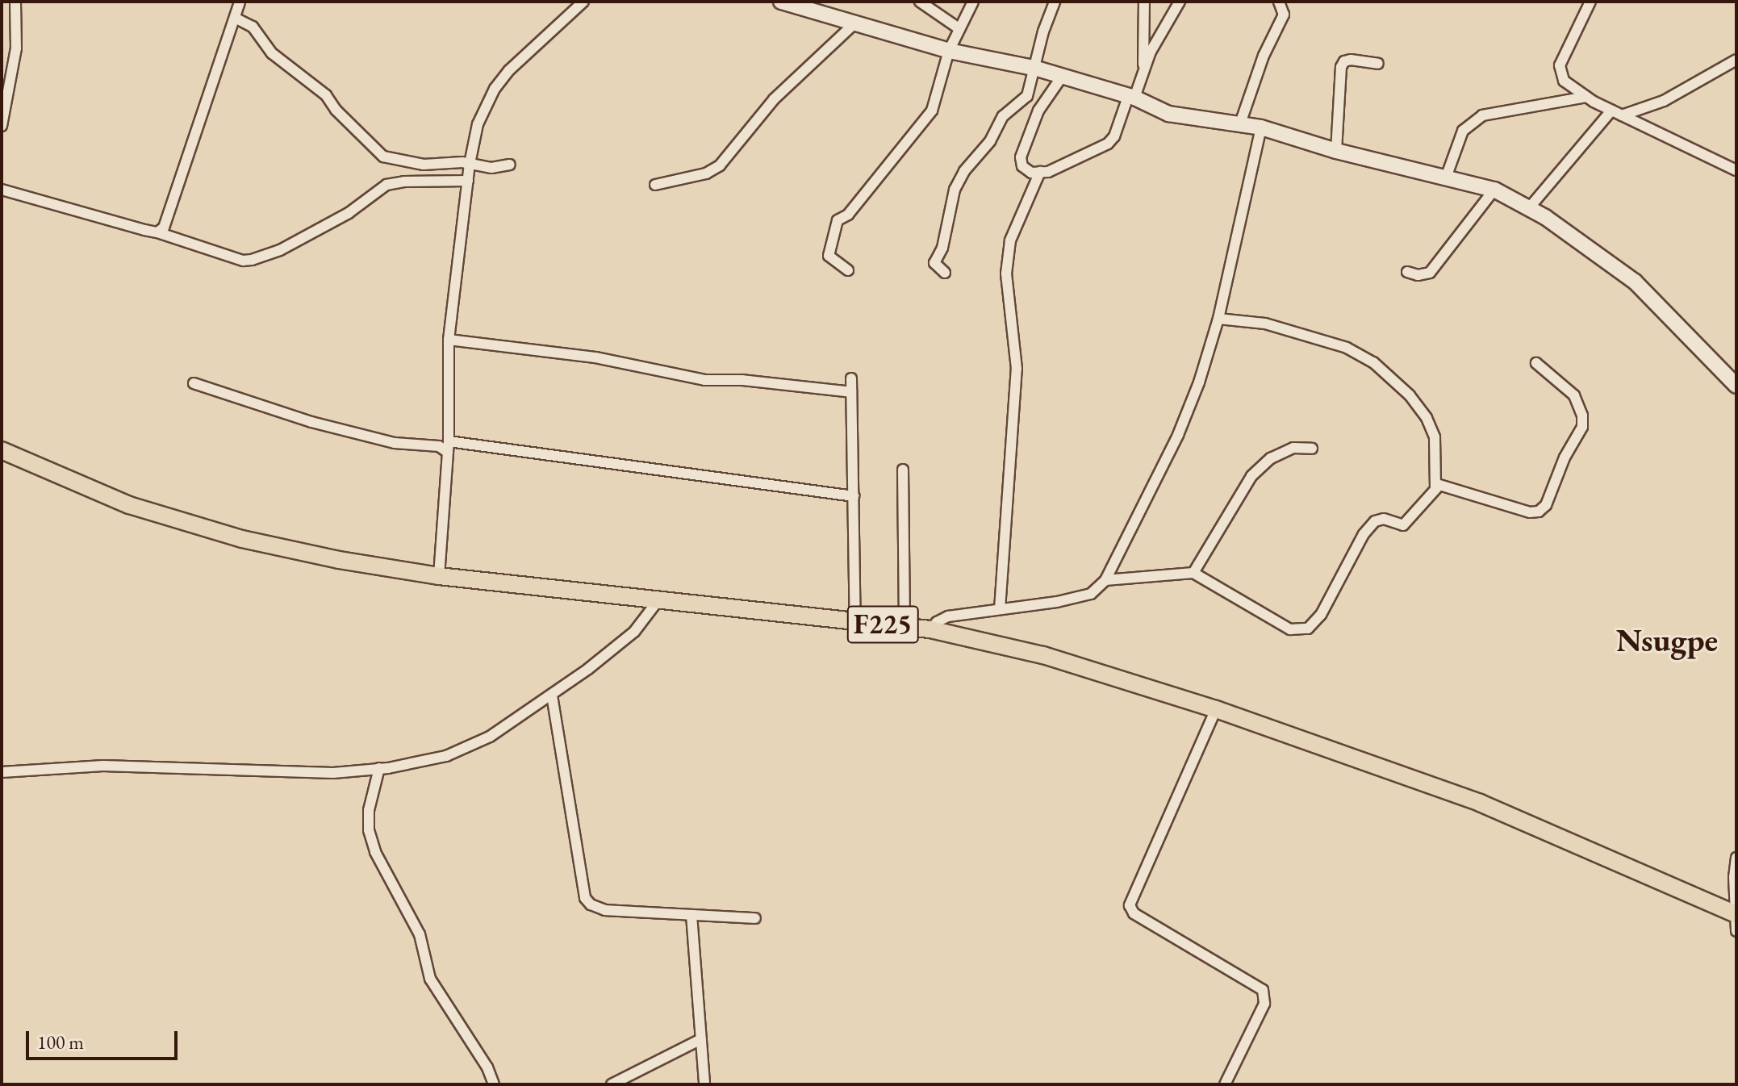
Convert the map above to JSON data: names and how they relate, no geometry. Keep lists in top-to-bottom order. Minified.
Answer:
{"streets":{"main road":["F225"]},"districts":["Nsugpe"],"scale_bar":"100 m"}
